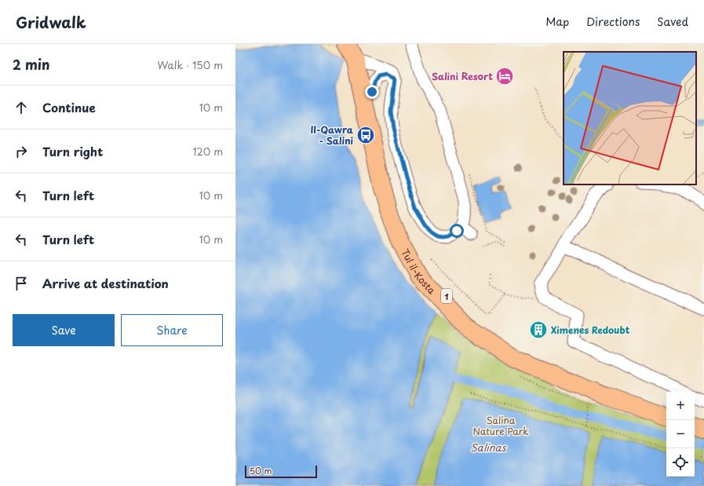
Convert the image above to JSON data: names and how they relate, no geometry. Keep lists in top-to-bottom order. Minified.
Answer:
{"streets":{"highway":["Tul il-Kosta","1"]},"water":["Salinas"],"parks":["Salina Nature Park"],"places":{"hotel":["Salini Resort"],"bus stop":["Il-Qawra - Salini"],"building":["Ximenes Redoubt"]},"scale_bar":"50 m","page":{"header":"Gridwalk","nav":["Map","Directions","Saved"],"heading":["2 min","Walk · 150 m"],"list":[["Continue","10 m"],["Turn right","120 m"],["Turn left","10 m"],["Turn left","10 m"],"Arrive at destination"],"buttons":["Save","Share"],"map_buttons":["+","−"],"scale":"50 m"}}
